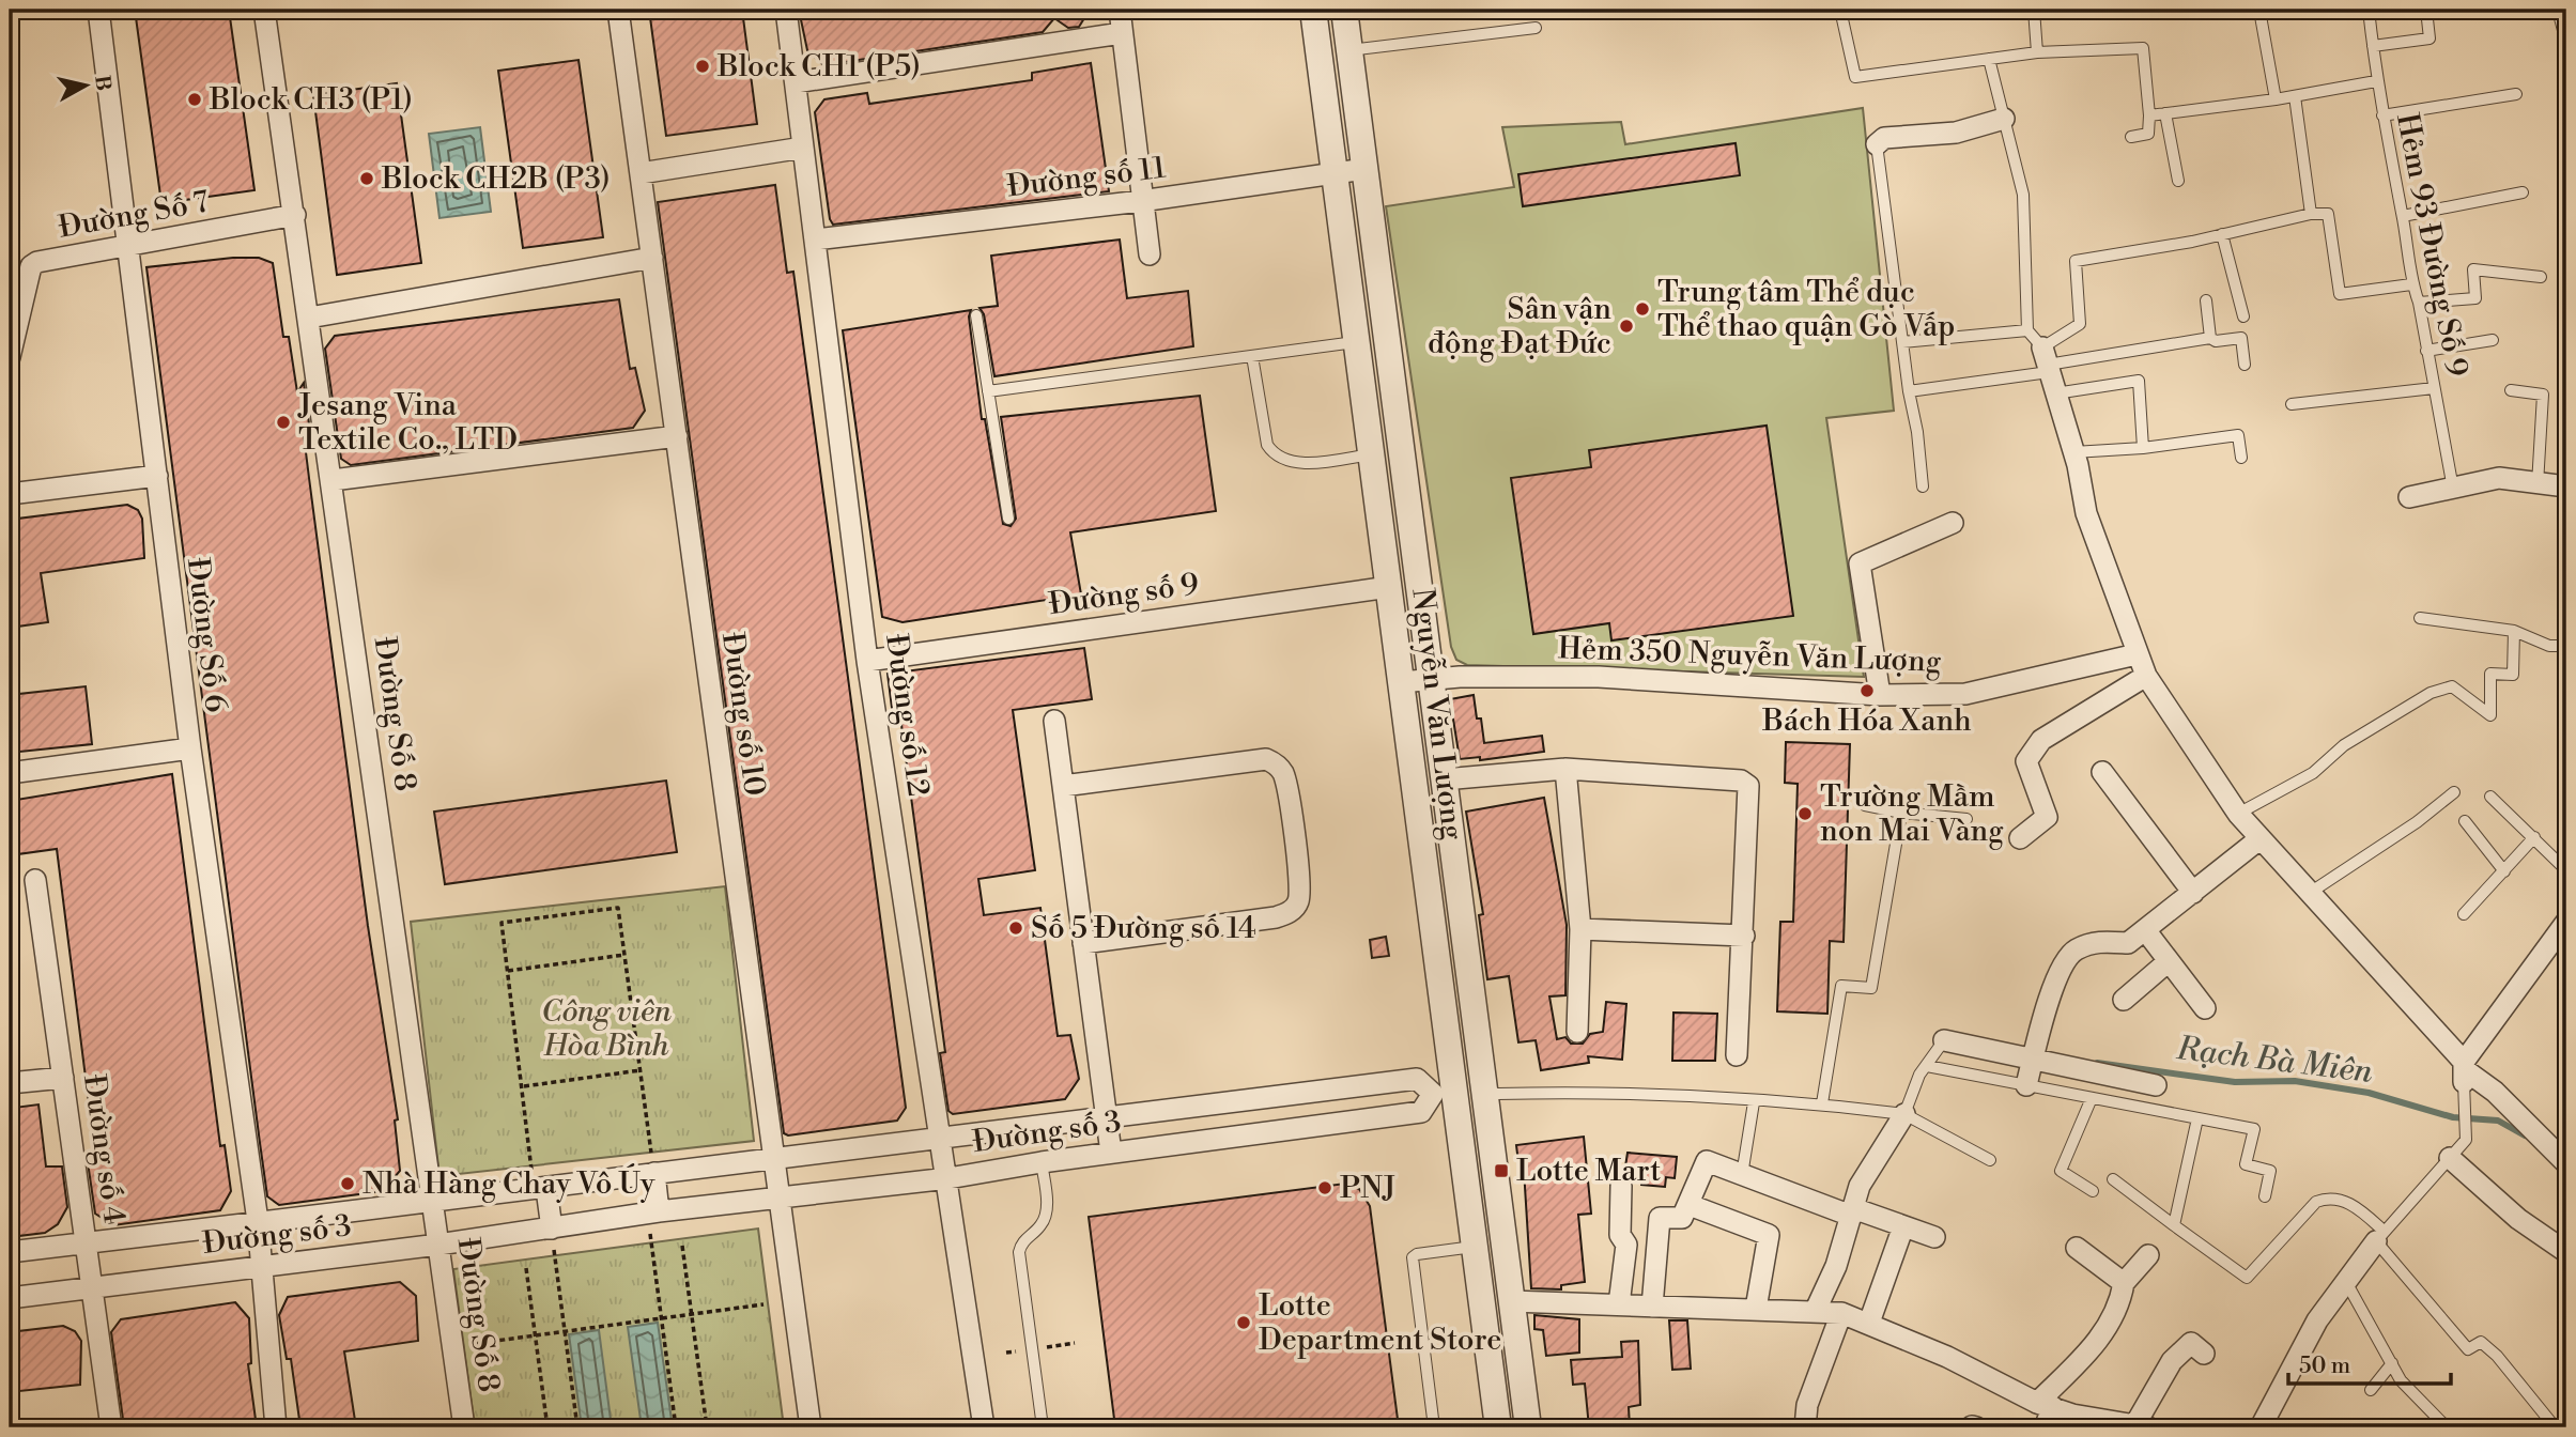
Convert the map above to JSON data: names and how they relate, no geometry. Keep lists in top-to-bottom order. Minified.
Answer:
{"streets":{"street":["Đường số 11","Đường Số 7","Đường số 9","Đường Số 6","Hẻm 350 Nguyễn Văn Lượng","Đường Số 8","Đường số 10","Nguyễn Văn Lượng","Đường số 12","Đường số 3","Đường số 4"],"lane":["Hẻm 93 Đường Số 9"]},"crossings":[["Đường số 11","Nguyễn Văn Lượng"],["Đường số 11","Đường số 12"],["Đường Số 7","Đường Số 6"],["Đường Số 7","Đường Số 8"],["Đường số 9","Nguyễn Văn Lượng"],["Đường số 9","Đường số 12"],["Đường Số 6","Đường số 3"],["Hẻm 350 Nguyễn Văn Lượng","Nguyễn Văn Lượng"],["Đường Số 8","Đường số 3"],["Đường số 10","Đường số 3"],["Nguyễn Văn Lượng","Đường số 3"],["Đường số 12","Đường số 3"],["Đường số 3","Đường số 4"]],"water":["Rạch Bà Miên"],"parks":["Công viên Hòa Bình"],"places":{"other":["Block CH1 (P5)","Block CH3 (P1)","Block CH2B (P3)","Trung tâm Thể dục Thể thao quận Gò Vấp","Sân vận động Đạt Đức","Jesang Vina Textile Co., LTD","Bách Hóa Xanh","Trường Mầm non Mai Vàng","Số 5 Đường số 14","Nhà Hàng Chay Vô Úy","PNJ","Lotte Department Store"],"transit":["Lotte Mart"]},"scale_bar":"50 m","north":"right"}
